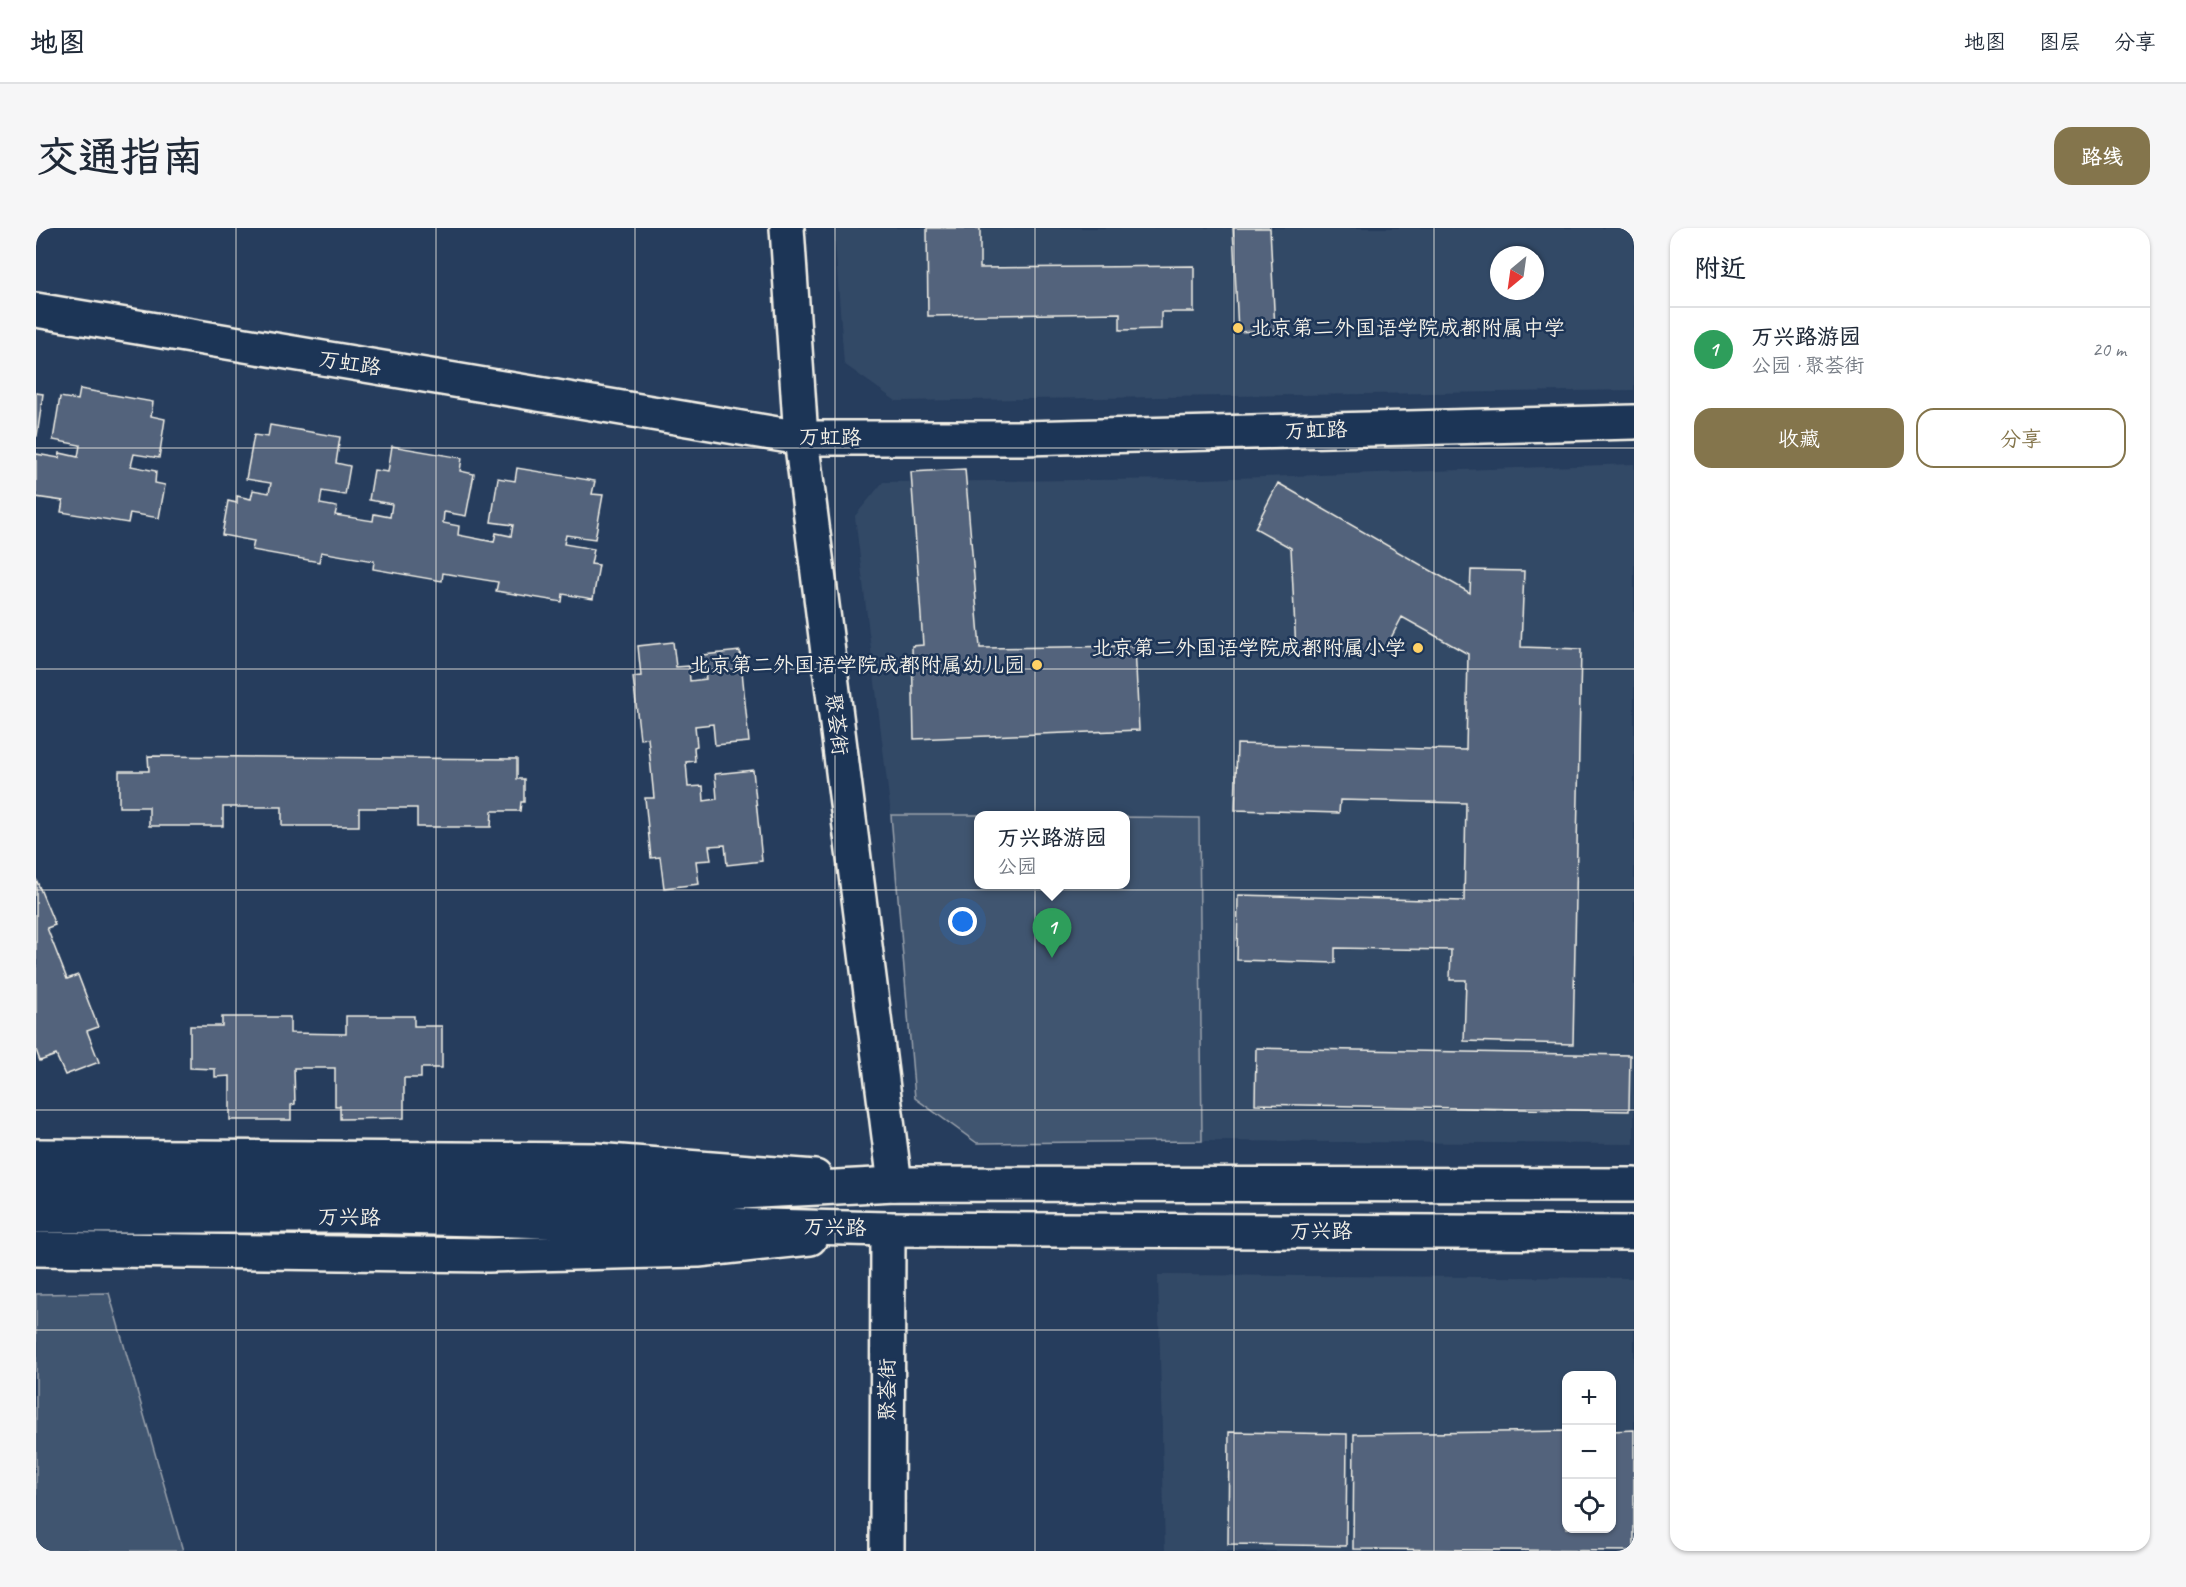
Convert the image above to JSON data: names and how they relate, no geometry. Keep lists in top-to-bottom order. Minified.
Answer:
{"streets":{"street":["万虹路","聚荟街","万兴路"]},"crossings":[["万虹路","聚荟街"],["聚荟街","万兴路"]],"places":["北京第二外国语学院成都附属中学","北京第二外国语学院成都附属小学","北京第二外国语学院成都附属幼儿园"],"north":"bottom left","page":{"header":"地图","nav":["地图","图层","分享"],"buttons":["路线",["收藏","分享"]],"title":"交通指南","heading":"附近","list":[{"mark":"1","name":"万兴路游园","note":"公园 · 聚荟街","value":"20 m"}],"popup":["万兴路游园","公园"],"pins":"1","map_buttons":["+","−"]}}
